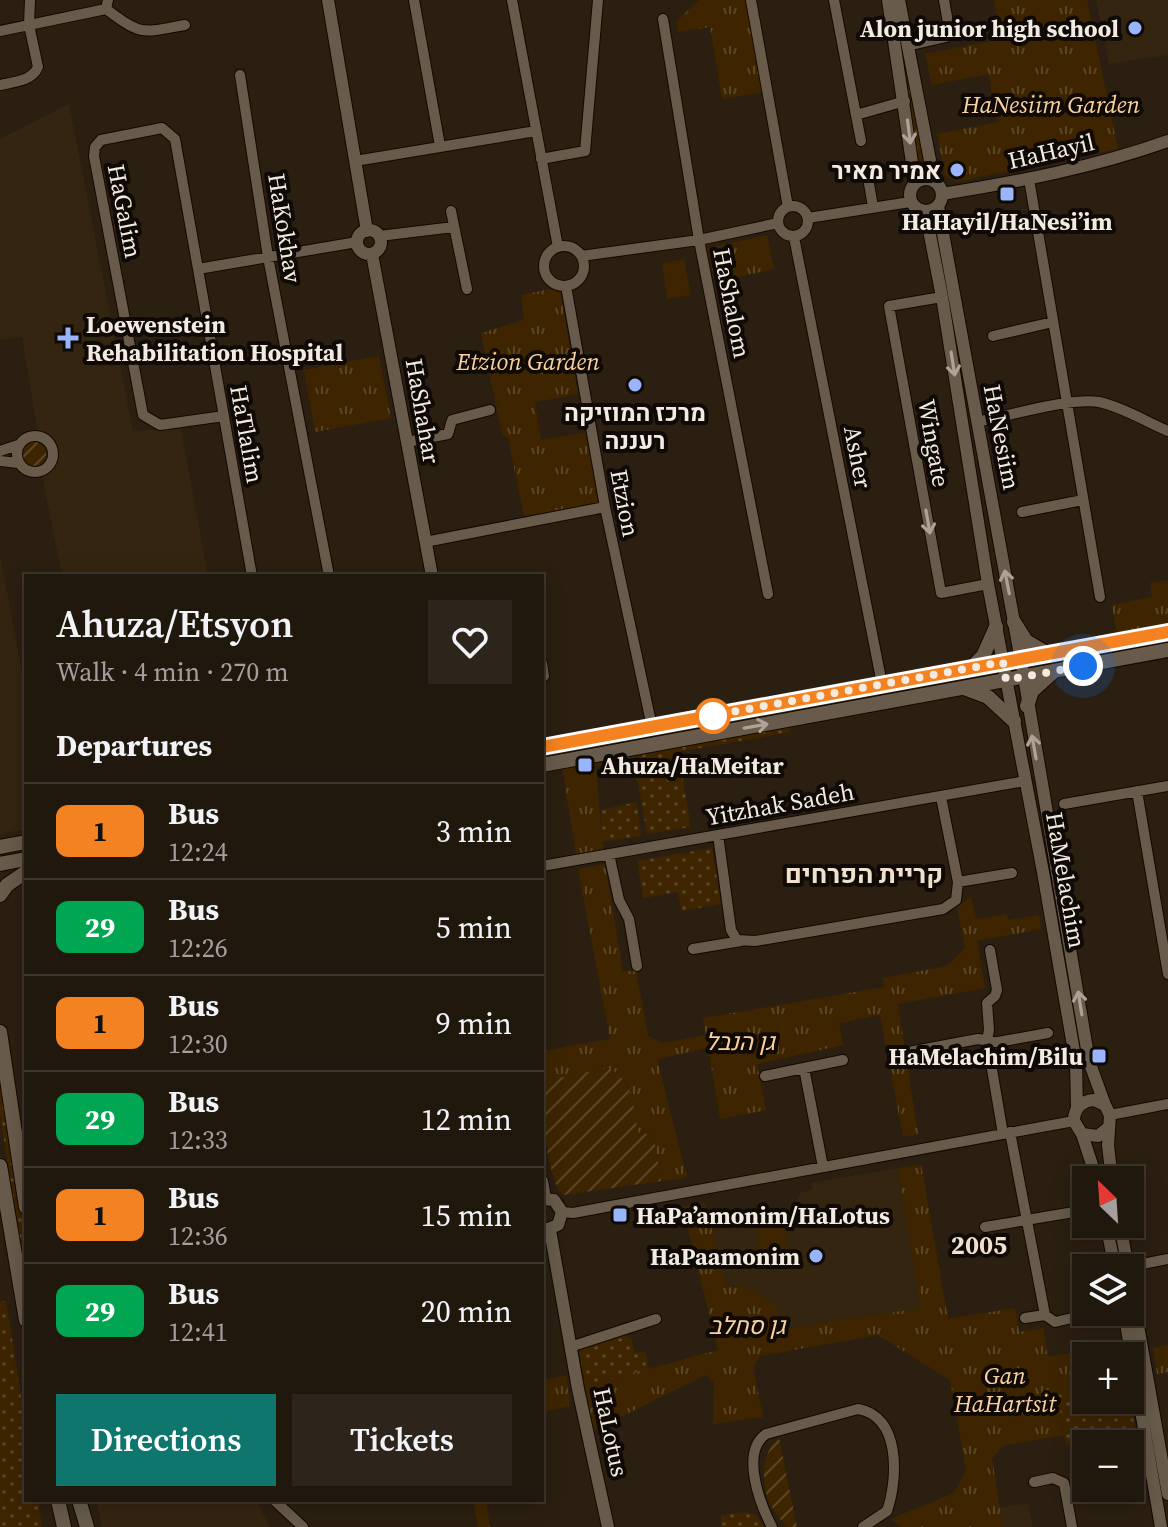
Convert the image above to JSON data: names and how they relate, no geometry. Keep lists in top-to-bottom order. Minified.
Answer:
{"streets":{"street":["HaHayil","HaGalim","HaKokhav","HaShalom","HaShahar","HaTlalim","HaNesiim","Wingate","Asher","Etzion","Yitzhak Sadeh","HaMelachim","HaLotus"]},"crossings":[["HaHayil","HaNesiim"],["HaGalim","HaTlalim"],["HaNesiim","Wingate"],["HaNesiim","HaMelachim"],["Yitzhak Sadeh","HaMelachim"]],"districts":["קריית הפרחים","2005"],"parks":["HaNesiim Garden","Etzion Garden","גן הנבל","גן סחלב","Gan HaHartsit"],"places":{"other":["Alon junior high school","אמיר מאיר","מרכז המוזיקה רעננה","HaPaamonim"],"transit":["HaHayil/HaNesi’im","Ahuza/HaMeitar","HaMelachim/Bilu","HaPa’amonim/HaLotus"],"health":["Loewenstein Rehabilitation Hospital"]},"lines":["bus line 1"],"north":"top left","page":{"heading":[["Ahuza/Etsyon","Walk · 4 min · 270 m"],"Departures"],"list":[{"mark":"1","name":"Bus","note":"12:24","value":"3 min"},{"mark":"29","name":"Bus","note":"12:26","value":"5 min"},{"mark":"1","name":"Bus","note":"12:30","value":"9 min"},{"mark":"29","name":"Bus","note":"12:33","value":"12 min"},{"mark":"1","name":"Bus","note":"12:36","value":"15 min"},{"mark":"29","name":"Bus","note":"12:41","value":"20 min"}],"map_buttons":["+","−"],"buttons":["Directions","Tickets"]}}
